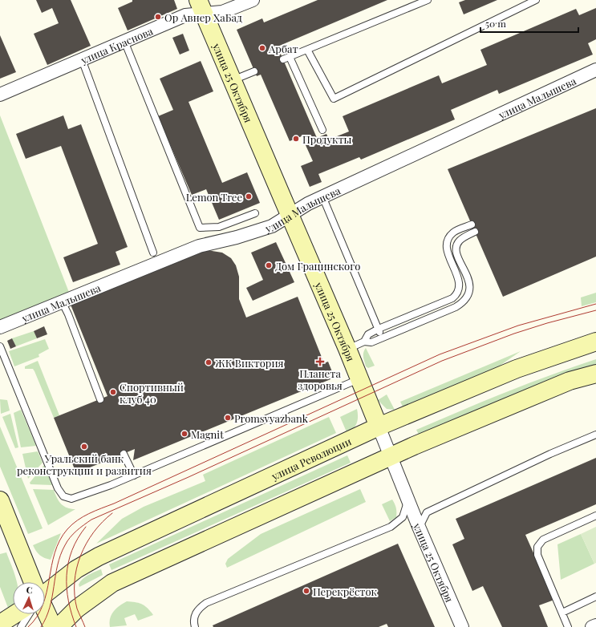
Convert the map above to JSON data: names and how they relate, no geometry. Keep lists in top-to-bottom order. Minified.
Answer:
{"streets":{"main road":["улица 25 Октября","улица Революции"],"street":["улица Краснова","улица Малышева"]},"crossings":[["улица Краснова","улица 25 Октября"],["улица 25 Октября","улица Малышева"],["улица 25 Октября","улица Революции"]],"places":{"other":["Ор Авнер ХаБад","Арбат","Продукты","Lemon Tree","Дом Грацинского","ЖК Виктория","Спортивный клуб 40","Promsvyazbank","Magnit","Уральский банк реконструкции и развития","Перекрёсток"],"health":["Планета здоровья"]},"scale_bar":"50 m","north":"top"}
